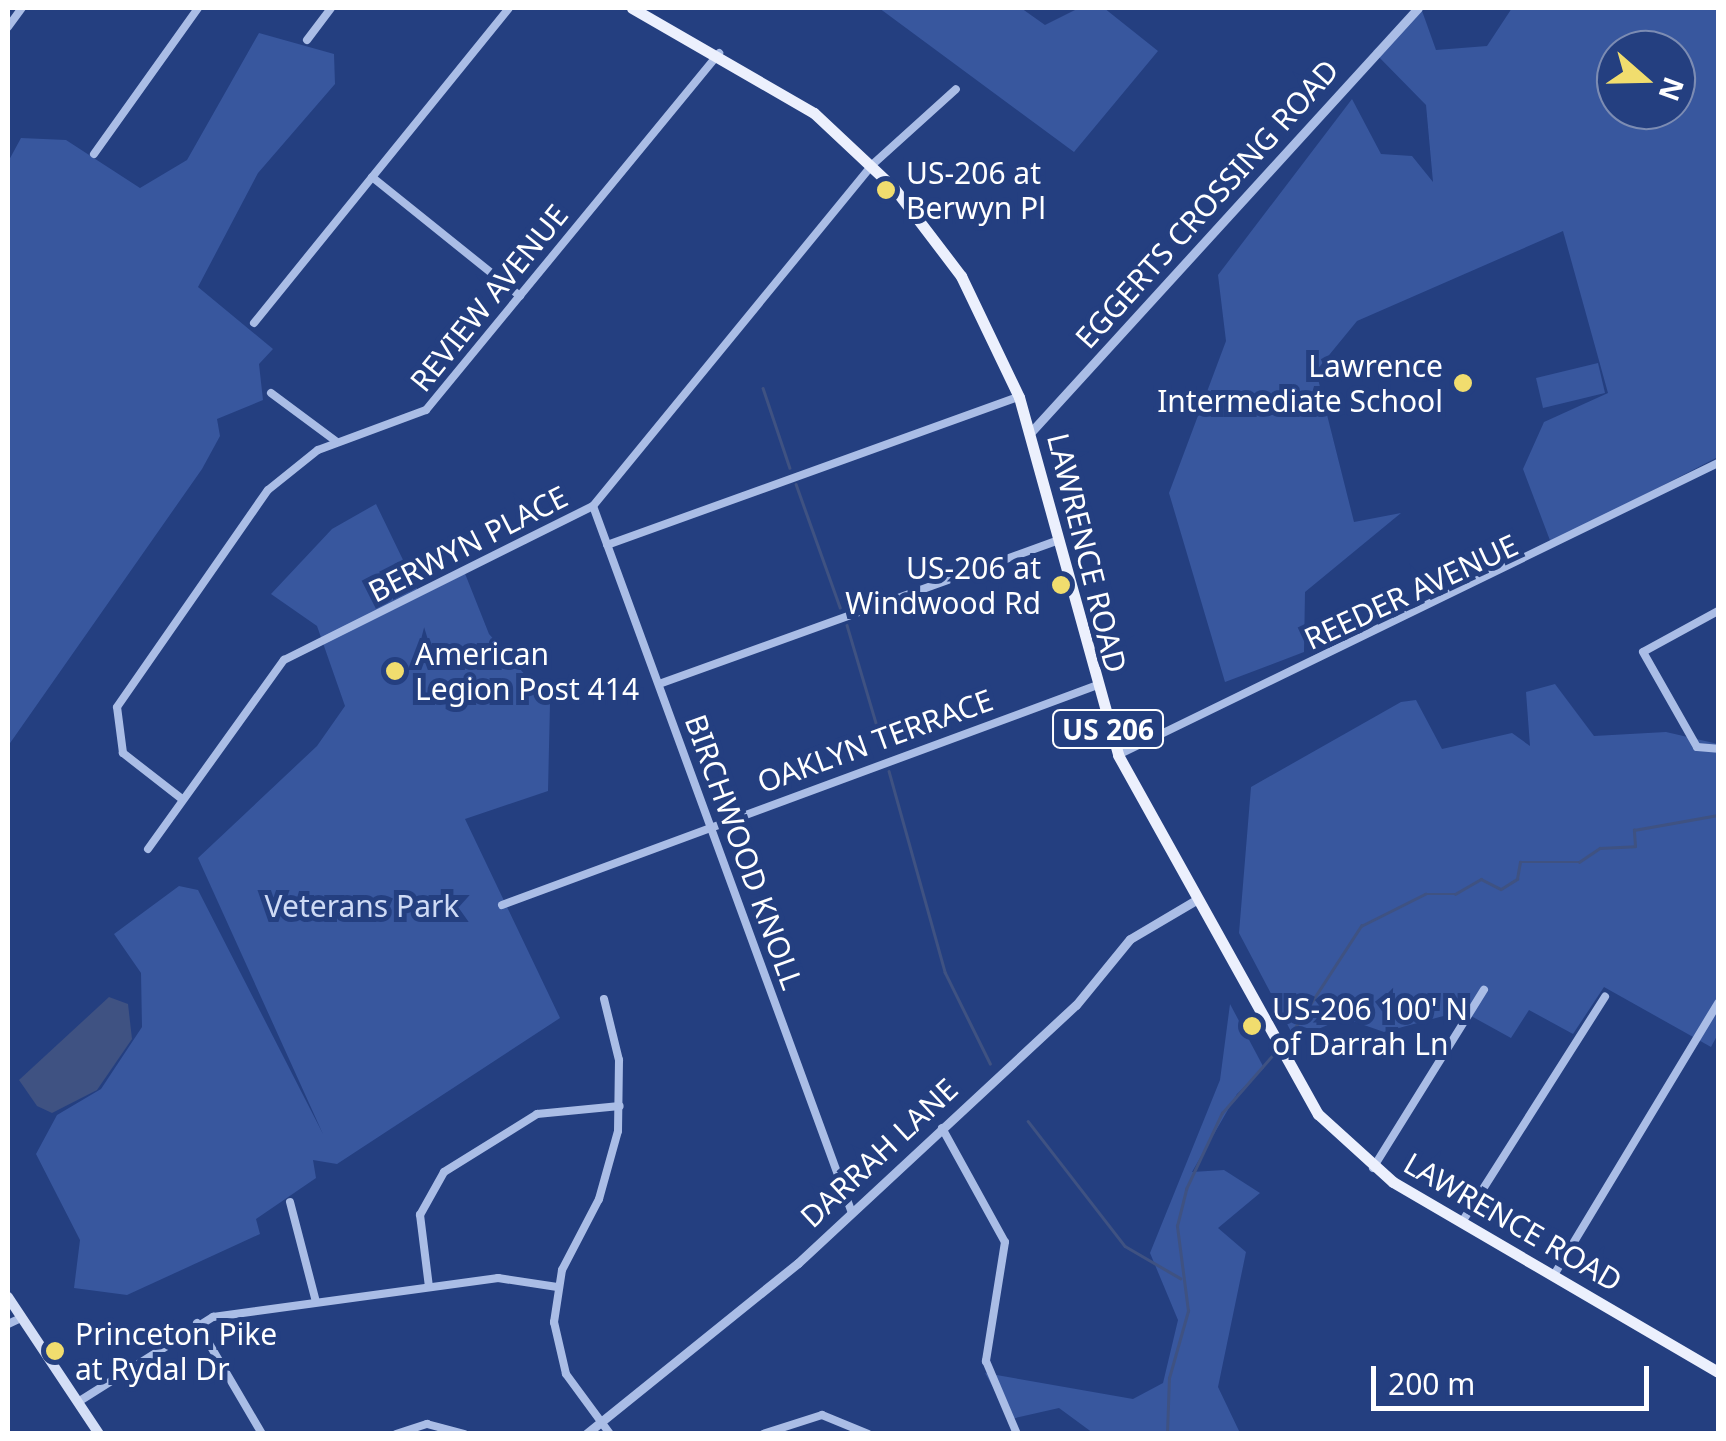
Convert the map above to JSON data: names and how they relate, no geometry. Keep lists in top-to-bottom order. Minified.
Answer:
{"streets":{"main road":["LAWRENCE ROAD","US 206"],"street":["EGGERTS CROSSING ROAD","REVIEW AVENUE","BERWYN PLACE","REEDER AVENUE","OAKLYN TERRACE","BIRCHWOOD KNOLL","DARRAH LANE"]},"crossings":[["EGGERTS CROSSING ROAD","LAWRENCE ROAD"],["REVIEW AVENUE","BERWYN PLACE"],["REVIEW AVENUE","LAWRENCE ROAD"],["BERWYN PLACE","LAWRENCE ROAD"],["BERWYN PLACE","BIRCHWOOD KNOLL"],["LAWRENCE ROAD","REEDER AVENUE"],["LAWRENCE ROAD","OAKLYN TERRACE"],["LAWRENCE ROAD","DARRAH LANE"],["OAKLYN TERRACE","BIRCHWOOD KNOLL"],["BIRCHWOOD KNOLL","DARRAH LANE"]],"parks":["Veterans Park"],"places":["US-206 at Berwyn Pl","Lawrence Intermediate School","US-206 at Windwood Rd","American Legion Post 414","US-206 100' N of Darrah Ln","Princeton Pike at Rydal Dr"],"scale_bar":"200 m","north":"right"}
